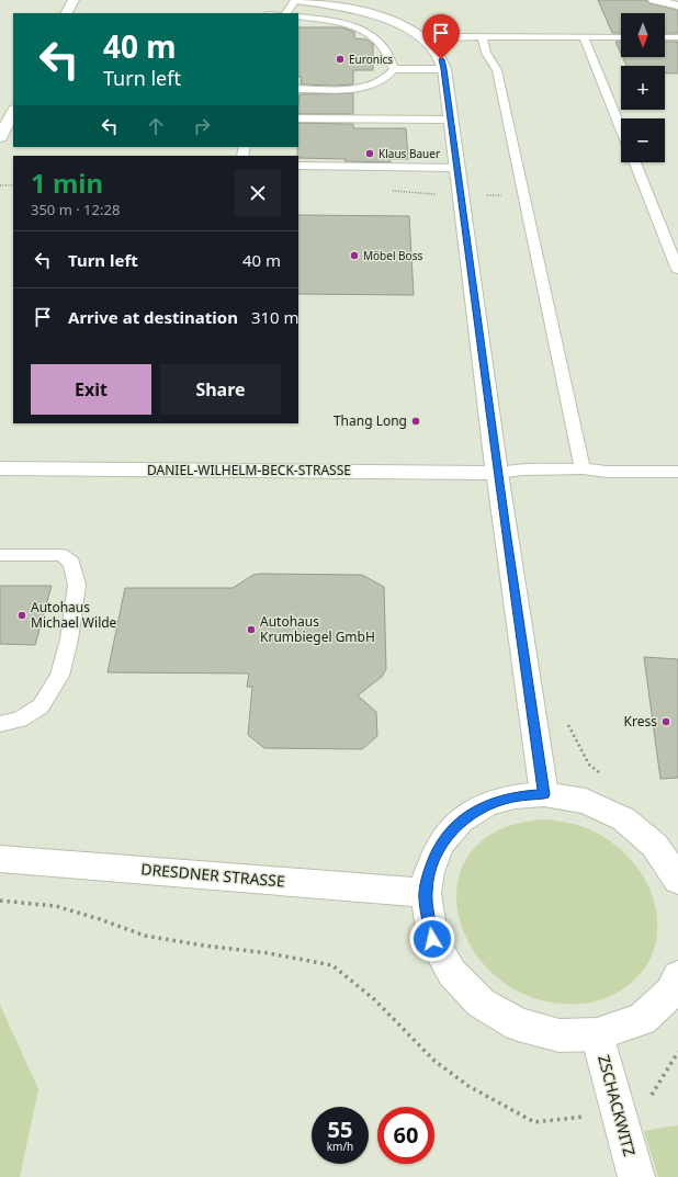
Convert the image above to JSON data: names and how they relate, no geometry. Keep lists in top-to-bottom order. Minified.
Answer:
{"streets":{"street":["DANIEL-WILHELM-BECK-STRASSE","DRESDNER STRASSE","ZSCHACKWITZ"]},"places":["Euronics","Klaus Bauer","Möbel Boss","Thang Long","Autohaus Michael Wilde","Autohaus Krumbiegel GmbH","Kress"],"north":"bottom","page":{"map_buttons":["+","−"],"turn":["40 m","Turn left"],"heading":["1 min","350 m · 12:28"],"list":[{"name":"Turn left","value":"40 m"},{"name":"Arrive at destination","value":"310 m"}],"buttons":["Exit","Share"],"speed":"55 km/h","limit":"60"}}
